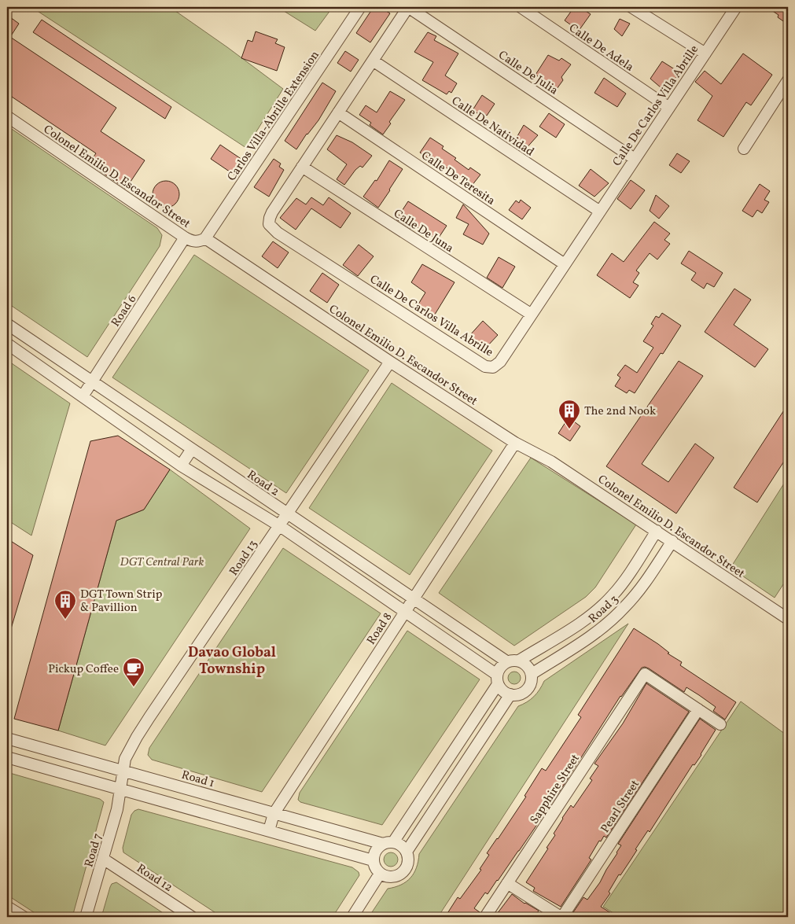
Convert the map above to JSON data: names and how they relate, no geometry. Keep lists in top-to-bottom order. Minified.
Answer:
{"streets":{"street":["Calle De Adela","Calle De Julia","Calle De Carlos Villa Abrille","Carlos Villa-Abrille Extension","Calle De Natividad","Colonel Emilio D. Escandor Street","Calle De Teresita","Calle De Juna","Road 6","Road 2","Road 13","Road 3","Road 8","Road 1","Sapphire Street","Pearl Street","Road 7","Road 12"]},"crossings":[["Calle De Adela","Calle De Carlos Villa Abrille"],["Calle De Julia","Calle De Carlos Villa Abrille"],["Calle De Carlos Villa Abrille","Calle De Natividad"],["Calle De Carlos Villa Abrille","Calle De Teresita"],["Calle De Carlos Villa Abrille","Calle De Juna"],["Carlos Villa-Abrille Extension","Colonel Emilio D. Escandor Street"],["Colonel Emilio D. Escandor Street","Road 6"],["Colonel Emilio D. Escandor Street","Road 13"],["Colonel Emilio D. Escandor Street","Road 3"],["Colonel Emilio D. Escandor Street","Road 8"],["Road 6","Road 2"],["Road 2","Road 13"],["Road 2","Road 3"],["Road 2","Road 8"],["Road 13","Road 1"],["Road 13","Road 7"],["Road 8","Road 1"],["Sapphire Street","Pearl Street"],["Road 7","Road 12"]],"districts":["Davao Global Township"],"parks":["DGT Central Park"],"places":{"building":["The 2nd Nook","DGT Town Strip & Pavillion"],"cafe":["Pickup Coffee"]}}
